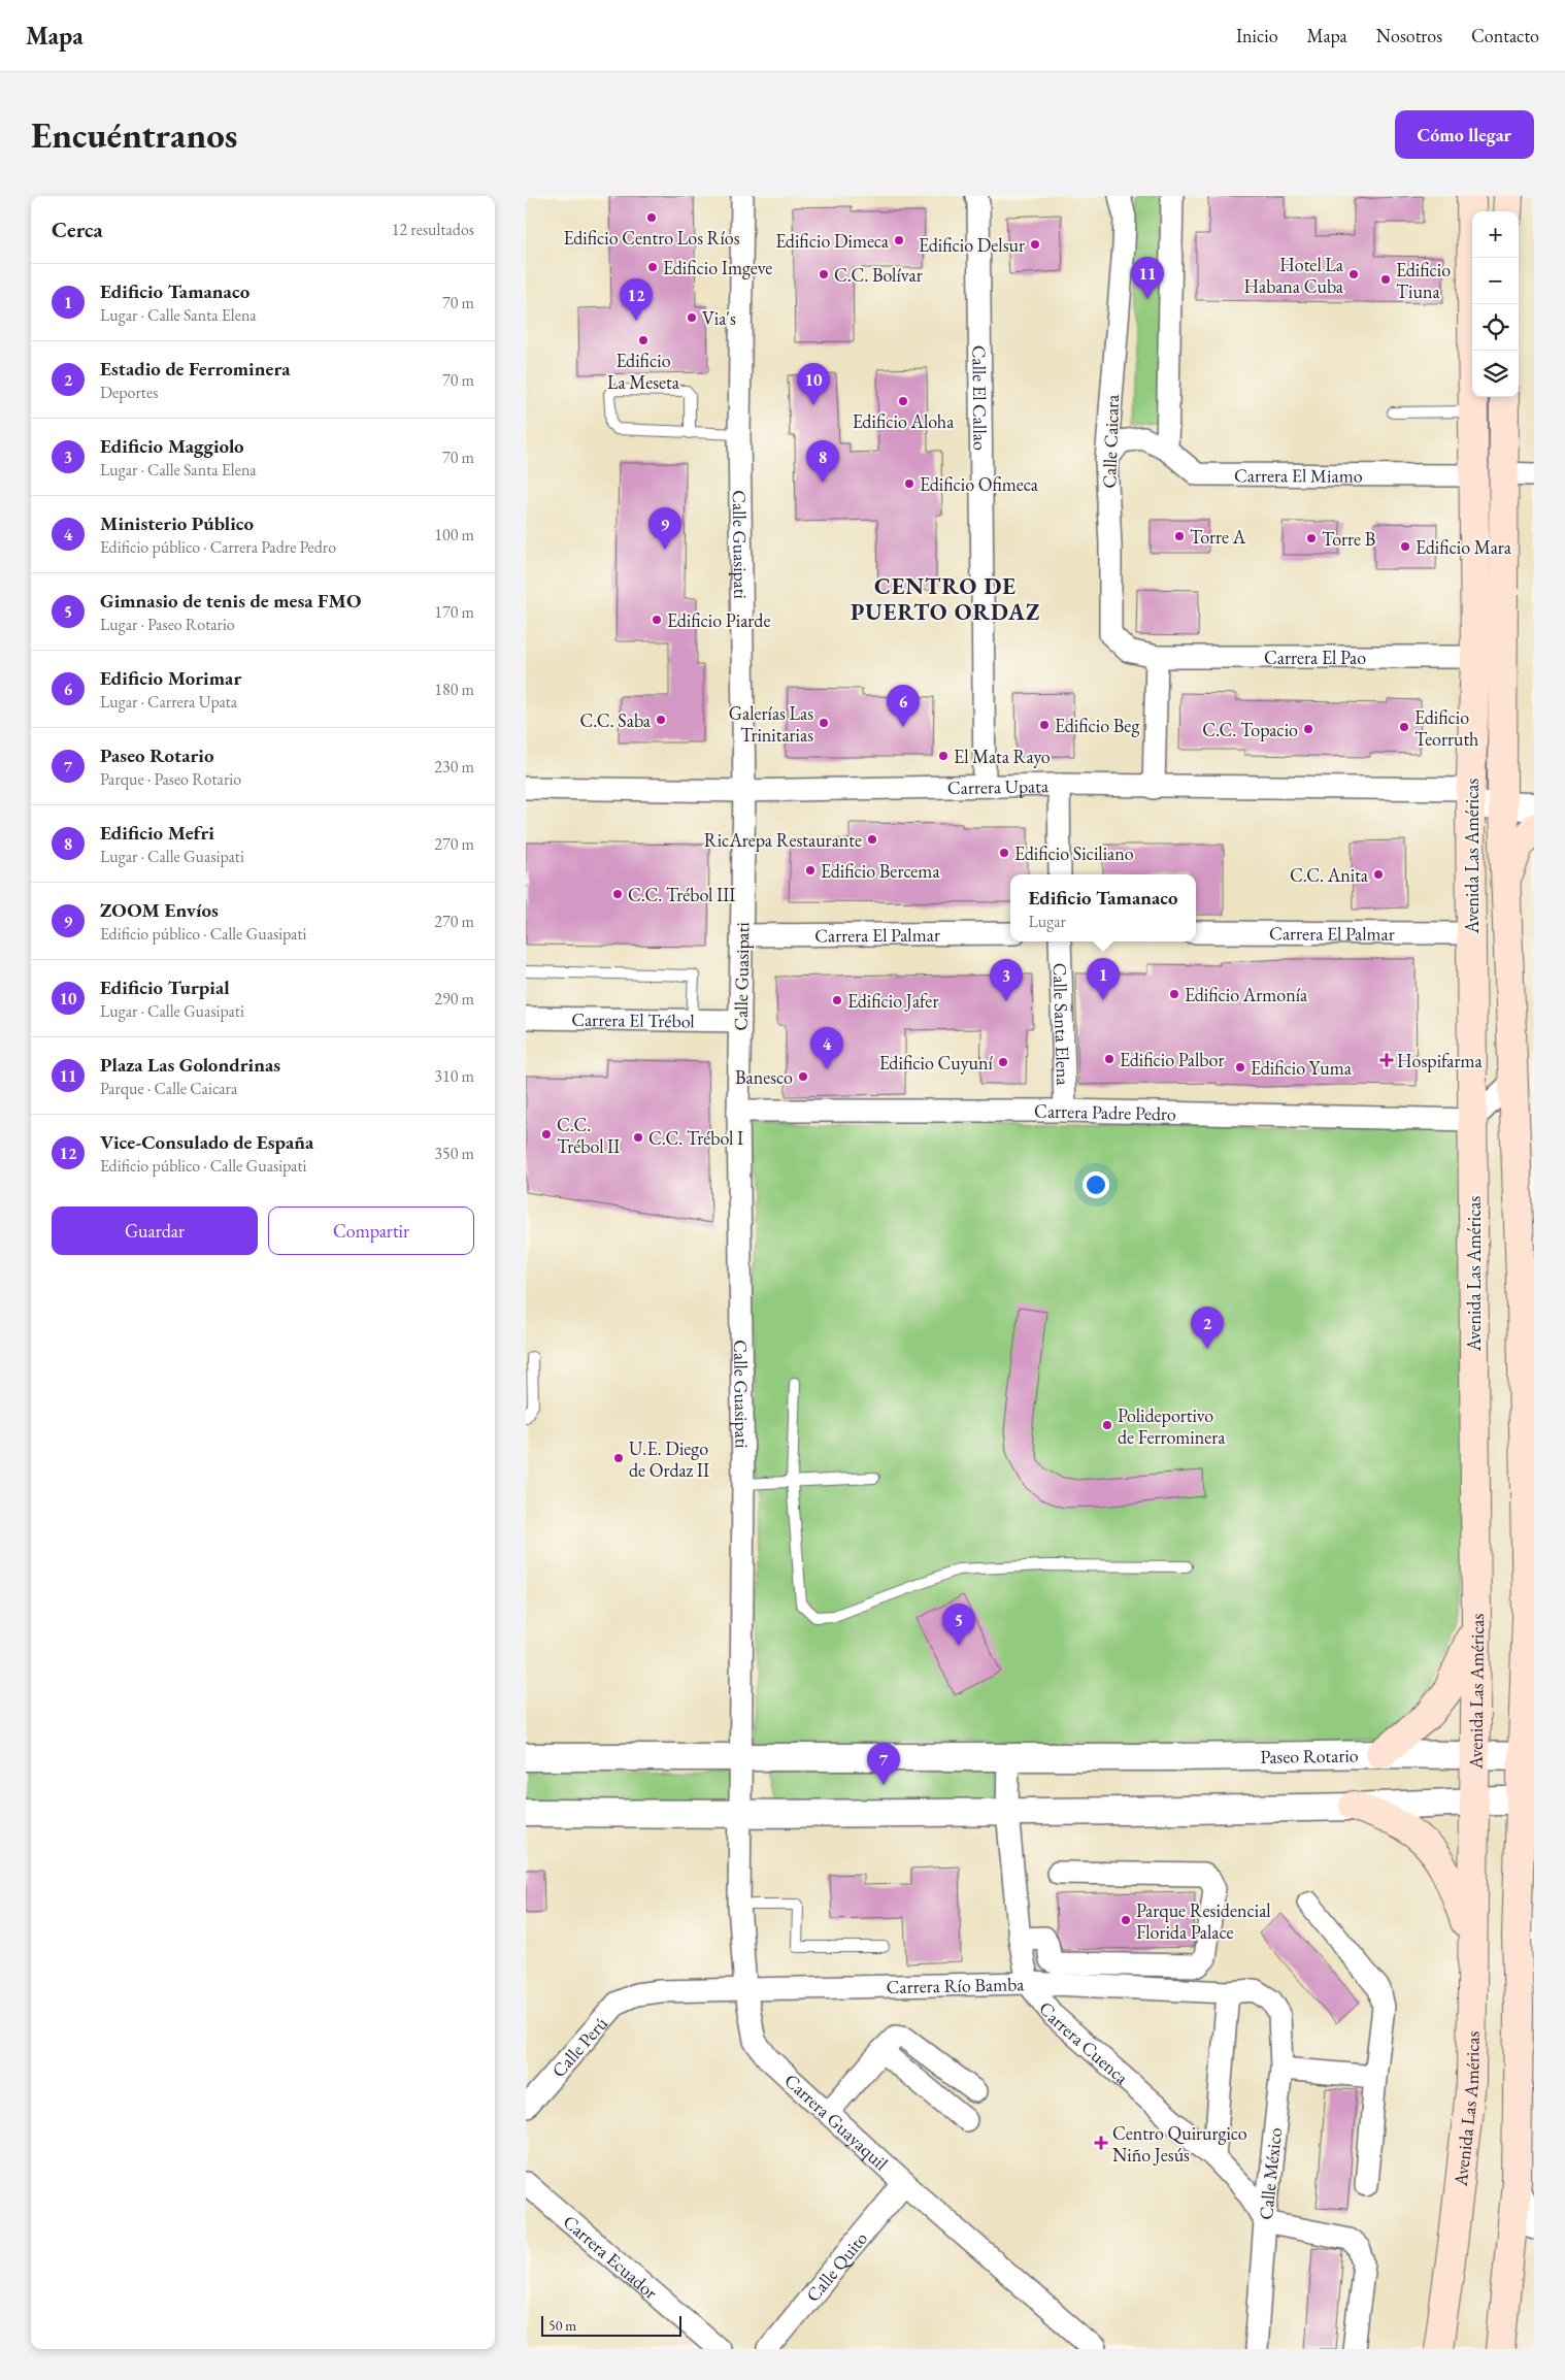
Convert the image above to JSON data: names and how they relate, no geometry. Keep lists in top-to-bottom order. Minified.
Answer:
{"streets":{"main road":["Avenida Las Américas"],"street":["Calle El Callao","Calle Caicara","Carrera El Miamo","Calle Guasipati","Carrera El Pao","Carrera Upata","Carrera El Palmar","Carrera El Trébol","Calle Santa Elena","Carrera Padre Pedro","Paseo Rotario","Carrera Río Bamba","Carrera Cuenca","Calle Perú","Carrera Guayaquil","Calle México","Carrera Ecuador","Calle Quito"]},"crossings":[["Calle El Callao","Carrera Upata"],["Calle Caicara","Carrera El Miamo"],["Calle Caicara","Carrera El Pao"],["Carrera El Miamo","Avenida Las Américas"],["Calle Guasipati","Carrera Upata"],["Calle Guasipati","Carrera El Palmar"],["Calle Guasipati","Carrera El Trébol"],["Calle Guasipati","Carrera Padre Pedro"],["Calle Guasipati","Paseo Rotario"],["Calle Guasipati","Carrera Guayaquil"],["Carrera El Pao","Avenida Las Américas"],["Carrera Upata","Avenida Las Américas"],["Avenida Las Américas","Carrera El Palmar"],["Avenida Las Américas","Carrera Padre Pedro"],["Avenida Las Américas","Paseo Rotario"],["Calle Santa Elena","Carrera Padre Pedro"],["Paseo Rotario","Carrera Cuenca"],["Carrera Río Bamba","Carrera Cuenca"],["Carrera Río Bamba","Calle Perú"],["Carrera Río Bamba","Carrera Guayaquil"],["Carrera Río Bamba","Calle México"],["Carrera Cuenca","Calle México"],["Carrera Guayaquil","Calle Quito"]],"districts":["CENTRO DE PUERTO ORDAZ"],"places":{"other":["Edificio Centro Los Ríos","Edificio Dimeca","Edificio Delsur","Edificio Imgeve","C.C. Bolívar","Hotel La Habana Cuba","Edificio Tiuna","Via's","Edificio La Meseta","Edificio Aloha","Edificio Ofimeca","Torre A","Torre B","Edificio Mara","Edificio Piarde","C.C. Saba","Galerías Las Trinitarias","Edificio Beg","Edificio Teorruth","C.C. Topacio","El Mata Rayo","RicArepa Restaurante","Edificio Siciliano","Edificio Bercema","C.C. Anita","C.C. Trébol III","Edificio Armonía","Edificio Jafer","Edificio Palbor","Edificio Cuyuní","Edificio Yuma","Banesco","C.C. Trébol II","C.C. Trébol I","Polideportivo de Ferrominera","U.E. Diego de Ordaz II","Parque Residencial Florida Palace"],"health":["Hospifarma","Centro Quirurgico Niño Jesús"]},"scale_bar":"50 m","page":{"header":"Mapa","nav":["Inicio","Mapa","Nosotros","Contacto"],"buttons":["Cómo llegar",["Guardar","Compartir"]],"title":"Encuéntranos","heading":["Cerca","12 resultados"],"map_buttons":["+","−"],"pins":["11","12","10","8","9","6","1","3","4","2","5","7"],"list":[{"mark":"1","name":"Edificio Tamanaco","note":"Lugar · Calle Santa Elena","value":"70 m"},{"mark":"2","name":"Estadio de Ferrominera","note":"Deportes","value":"70 m"},{"mark":"3","name":"Edificio Maggiolo","note":"Lugar · Calle Santa Elena","value":"70 m"},{"mark":"4","name":"Ministerio Público","note":"Edificio público · Carrera Padre Pedro","value":"100 m"},{"mark":"5","name":"Gimnasio de tenis de mesa FMO","note":"Lugar · Paseo Rotario","value":"170 m"},{"mark":"6","name":"Edificio Morimar","note":"Lugar · Carrera Upata","value":"180 m"},{"mark":"7","name":"Paseo Rotario","note":"Parque · Paseo Rotario","value":"230 m"},{"mark":"8","name":"Edificio Mefri","note":"Lugar · Calle Guasipati","value":"270 m"},{"mark":"9","name":"ZOOM Envíos","note":"Edificio público · Calle Guasipati","value":"270 m"},{"mark":"10","name":"Edificio Turpial","note":"Lugar · Calle Guasipati","value":"290 m"},{"mark":"11","name":"Plaza Las Golondrinas","note":"Parque · Calle Caicara","value":"310 m"},{"mark":"12","name":"Vice-Consulado de España","note":"Edificio público · Calle Guasipati","value":"350 m"}],"popup":["Edificio Tamanaco","Lugar"],"scale":"50 m"}}
